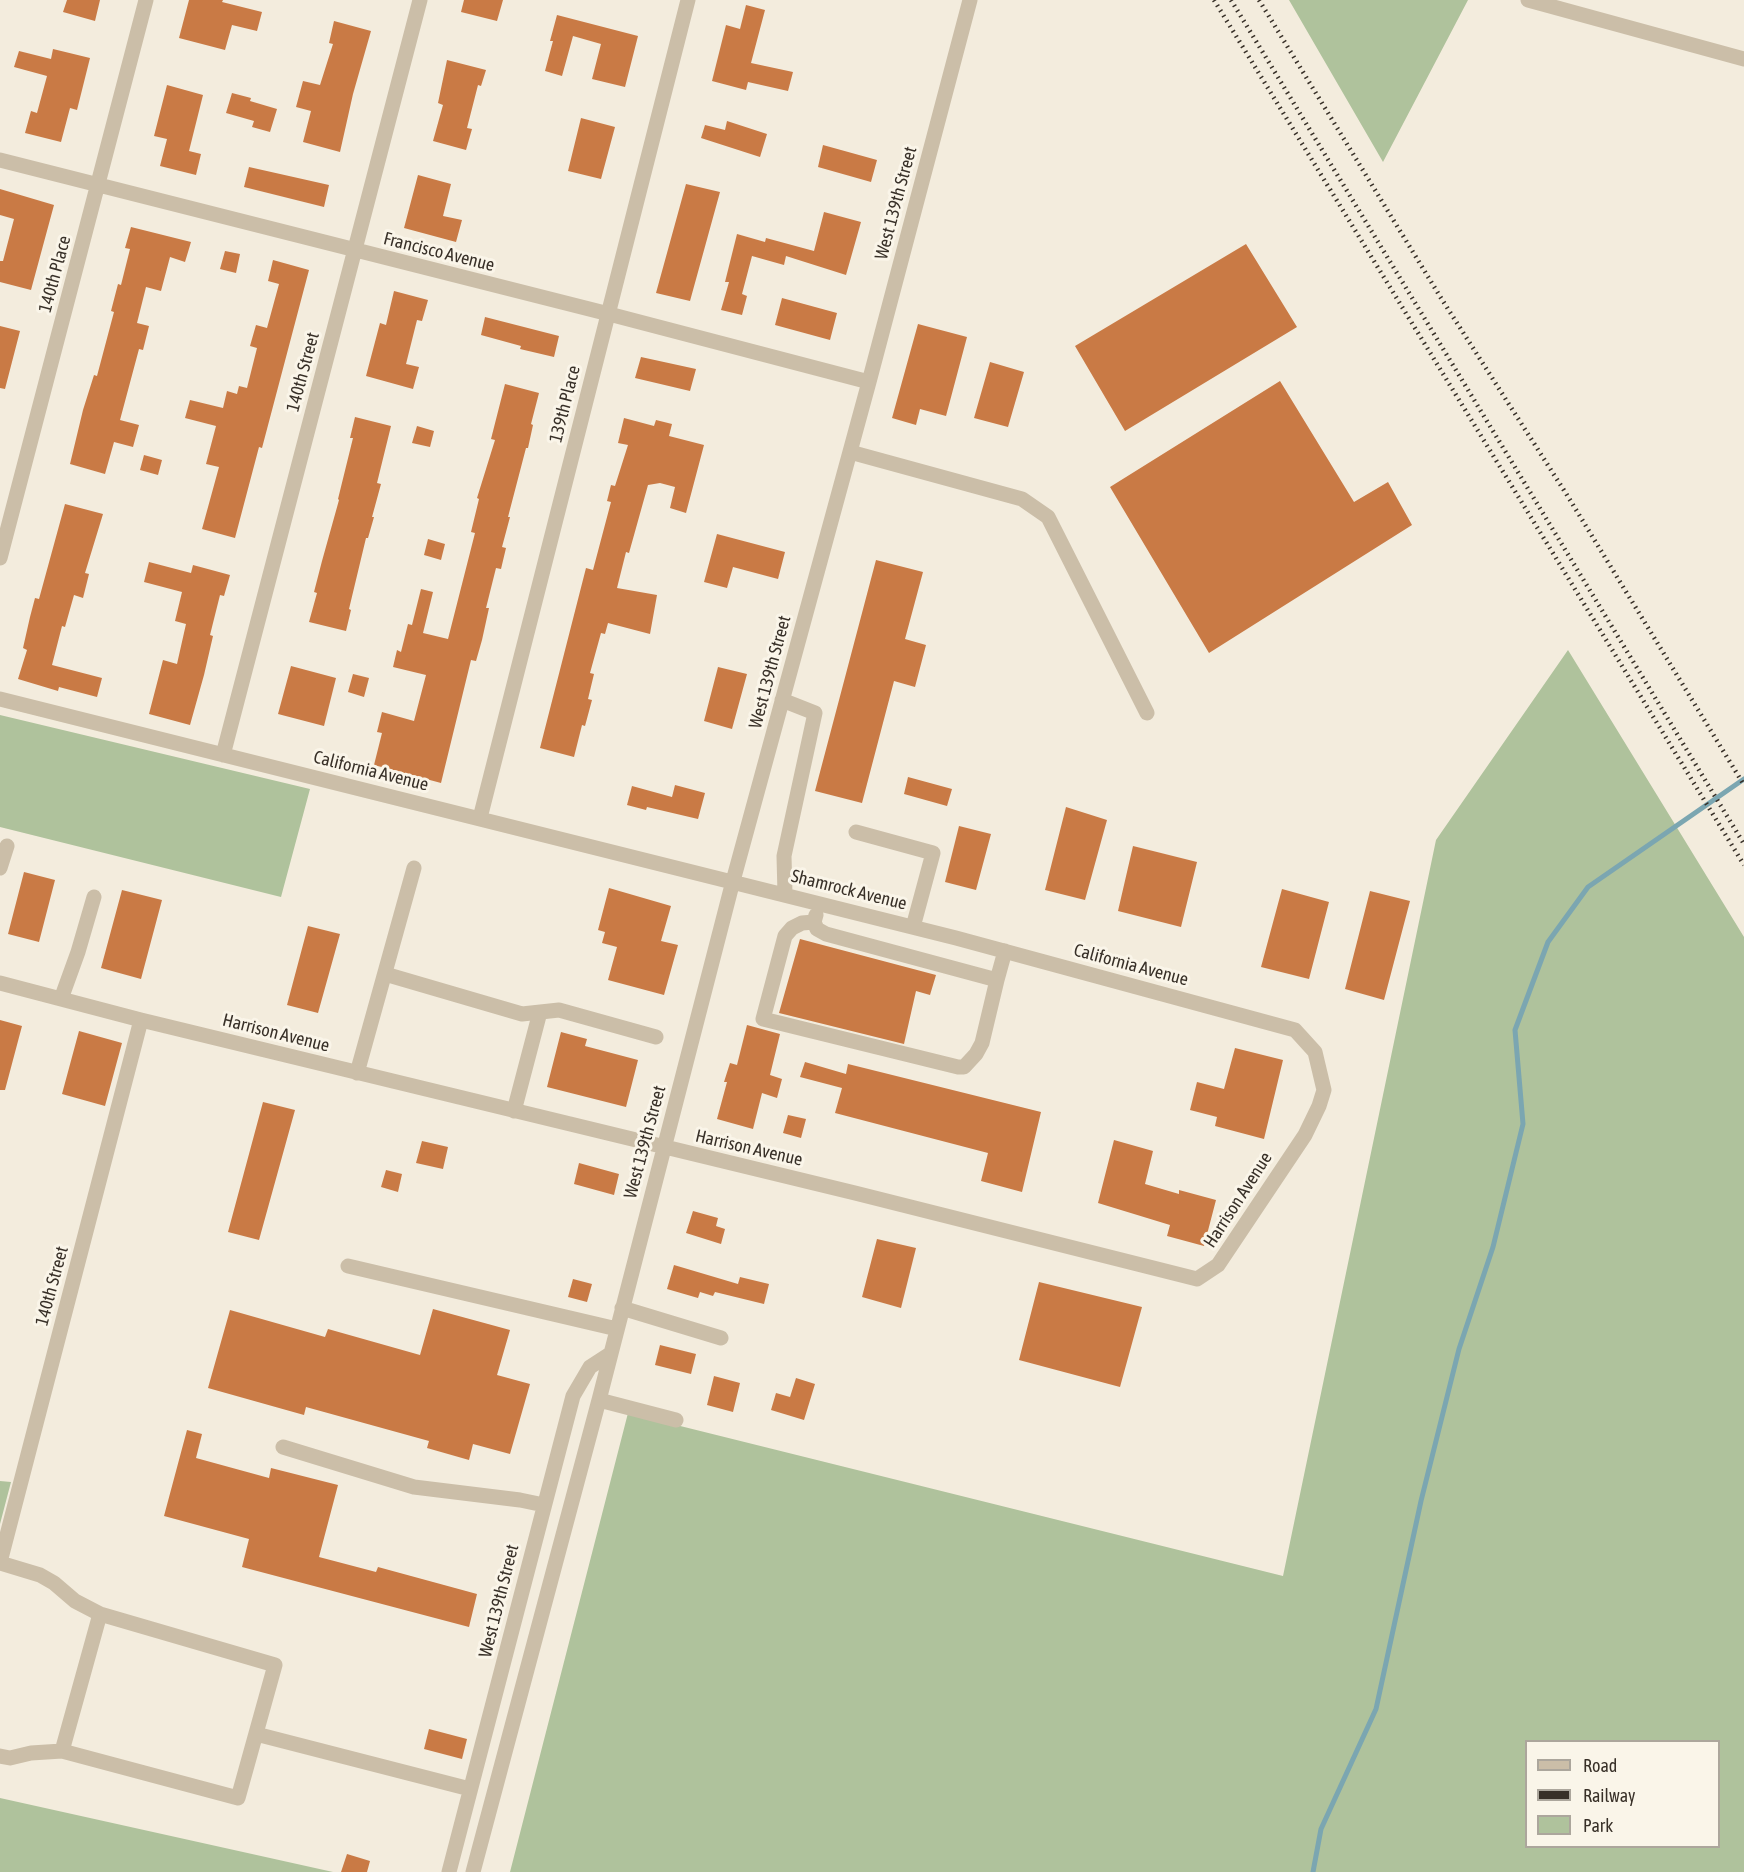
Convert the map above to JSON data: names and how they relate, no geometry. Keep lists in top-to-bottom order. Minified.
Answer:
{"streets":{"street":["West 139th Street","Francisco Avenue","140th Place","140th Street","139th Place","California Avenue","Shamrock Avenue","Harrison Avenue"]},"crossings":[["West 139th Street","Francisco Avenue"],["West 139th Street","California Avenue"],["West 139th Street","Shamrock Avenue"],["West 139th Street","Harrison Avenue"],["Francisco Avenue","140th Place"],["Francisco Avenue","140th Street"],["Francisco Avenue","139th Place"],["140th Street","California Avenue"],["140th Street","Harrison Avenue"],["139th Place","California Avenue"],["California Avenue","Shamrock Avenue"],["California Avenue","Harrison Avenue"]],"legend":["Road","Railway","Park"]}
